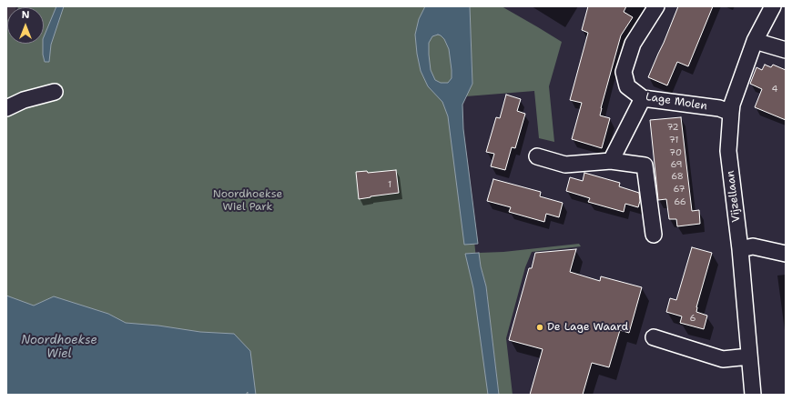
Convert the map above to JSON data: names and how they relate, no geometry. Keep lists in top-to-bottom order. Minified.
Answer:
{"streets":{"street":["Lage Molen","Vijzellaan"]},"crossings":[["Lage Molen","Vijzellaan"]],"water":["Noordhoekse Wiel"],"parks":["Noordhoekse Wiel Park"],"places":["De Lage Waard"],"house_numbers":["4","72","71","70","69","68","1","67","66","6"],"north":"top"}
